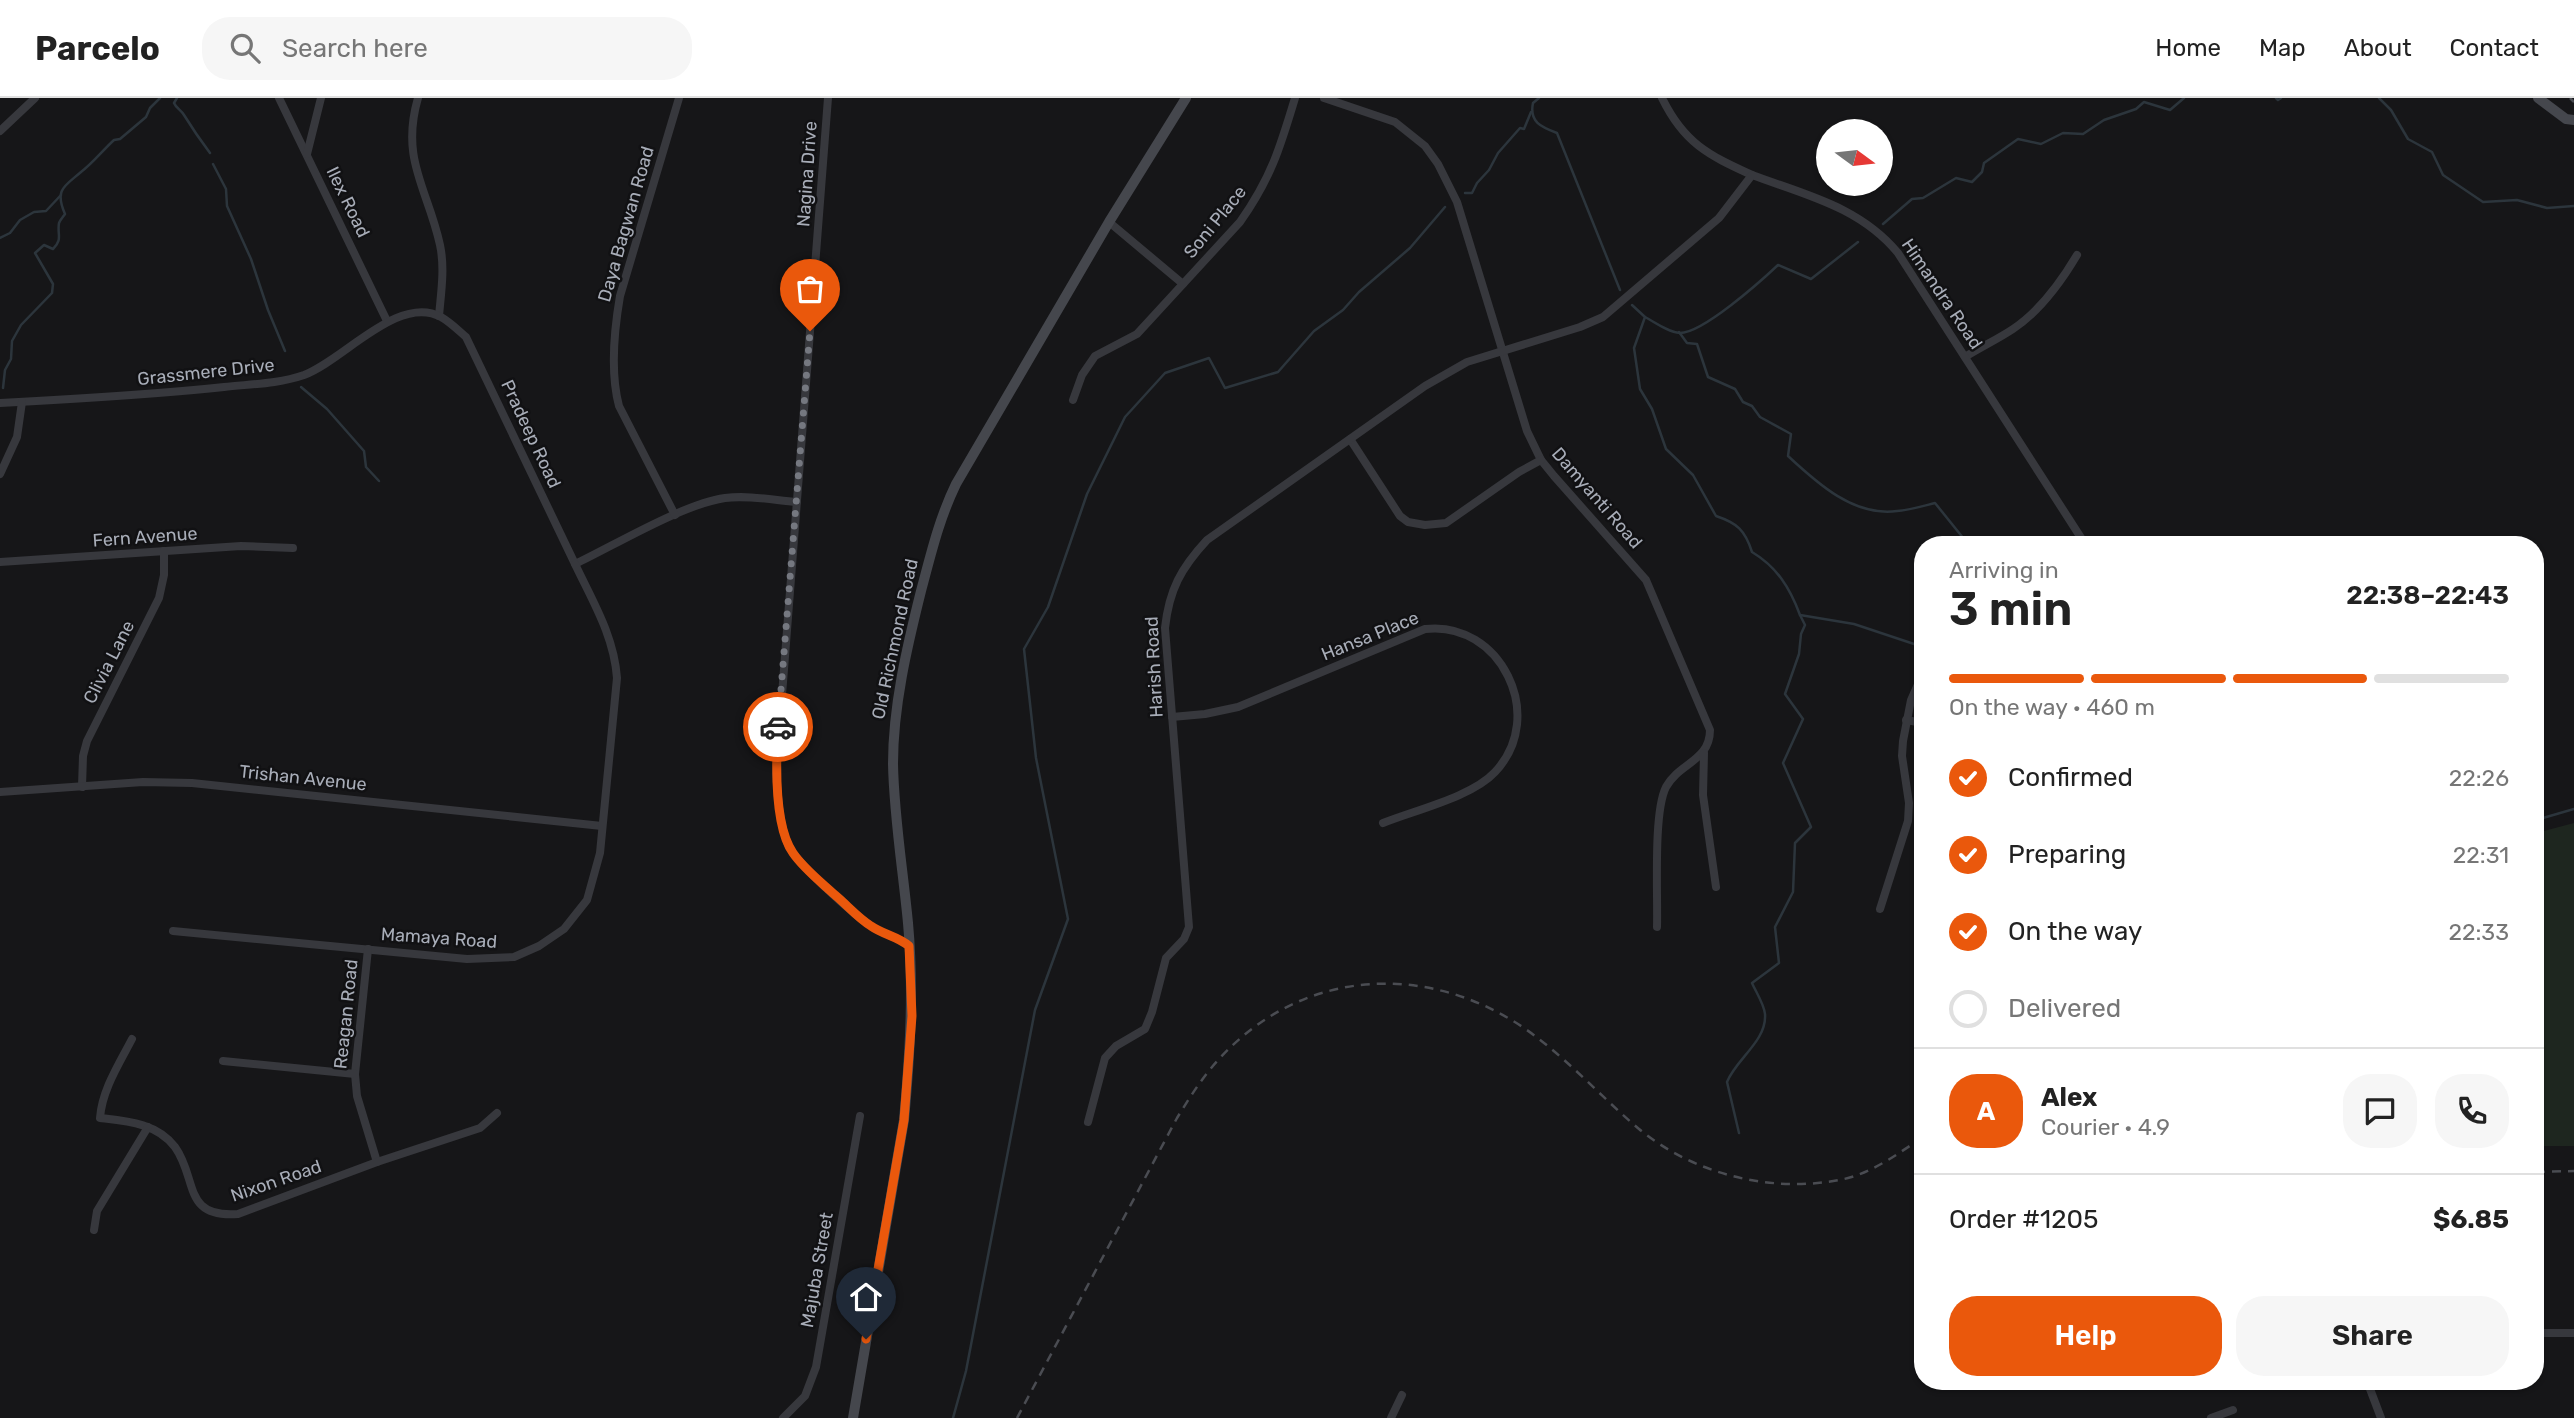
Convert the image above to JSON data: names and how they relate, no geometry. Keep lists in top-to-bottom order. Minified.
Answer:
{"streets":{"street":["Nagina Drive","Ilex Road","Soni Place","Daya Bagwan Road","Himandra Road","Grassmere Drive","Pradeep Road","Damyanti Road","Fern Avenue","Hansa Place","Old Richmond Road","Clivia Lane","Harish Road","Trishan Avenue","Mamaya Road","Reagan Road","Nixon Road","Majuba Street"]},"crossings":[["Nagina Drive","Old Richmond Road"],["Ilex Road","Grassmere Drive"],["Grassmere Drive","Pradeep Road"],["Pradeep Road","Mamaya Road"],["Damyanti Road","Harish Road"],["Fern Avenue","Clivia Lane"],["Hansa Place","Harish Road"],["Clivia Lane","Trishan Avenue"],["Trishan Avenue","Mamaya Road"],["Mamaya Road","Reagan Road"],["Reagan Road","Nixon Road"]],"north":"right","page":{"header":"Parcelo","search":"Search here","nav":["Home","Map","About","Contact"],"heading":["3 min","Arriving in","22:38–22:43"],"panel":["Alex","Courier · 4.9","Order #1205","$6.85"],"bar":"On the way · 460 m","list":[["Confirmed","22:26"],["Preparing","22:31"],["On the way","22:33"],"Delivered"],"round":"A","buttons":["Help","Share"]}}
